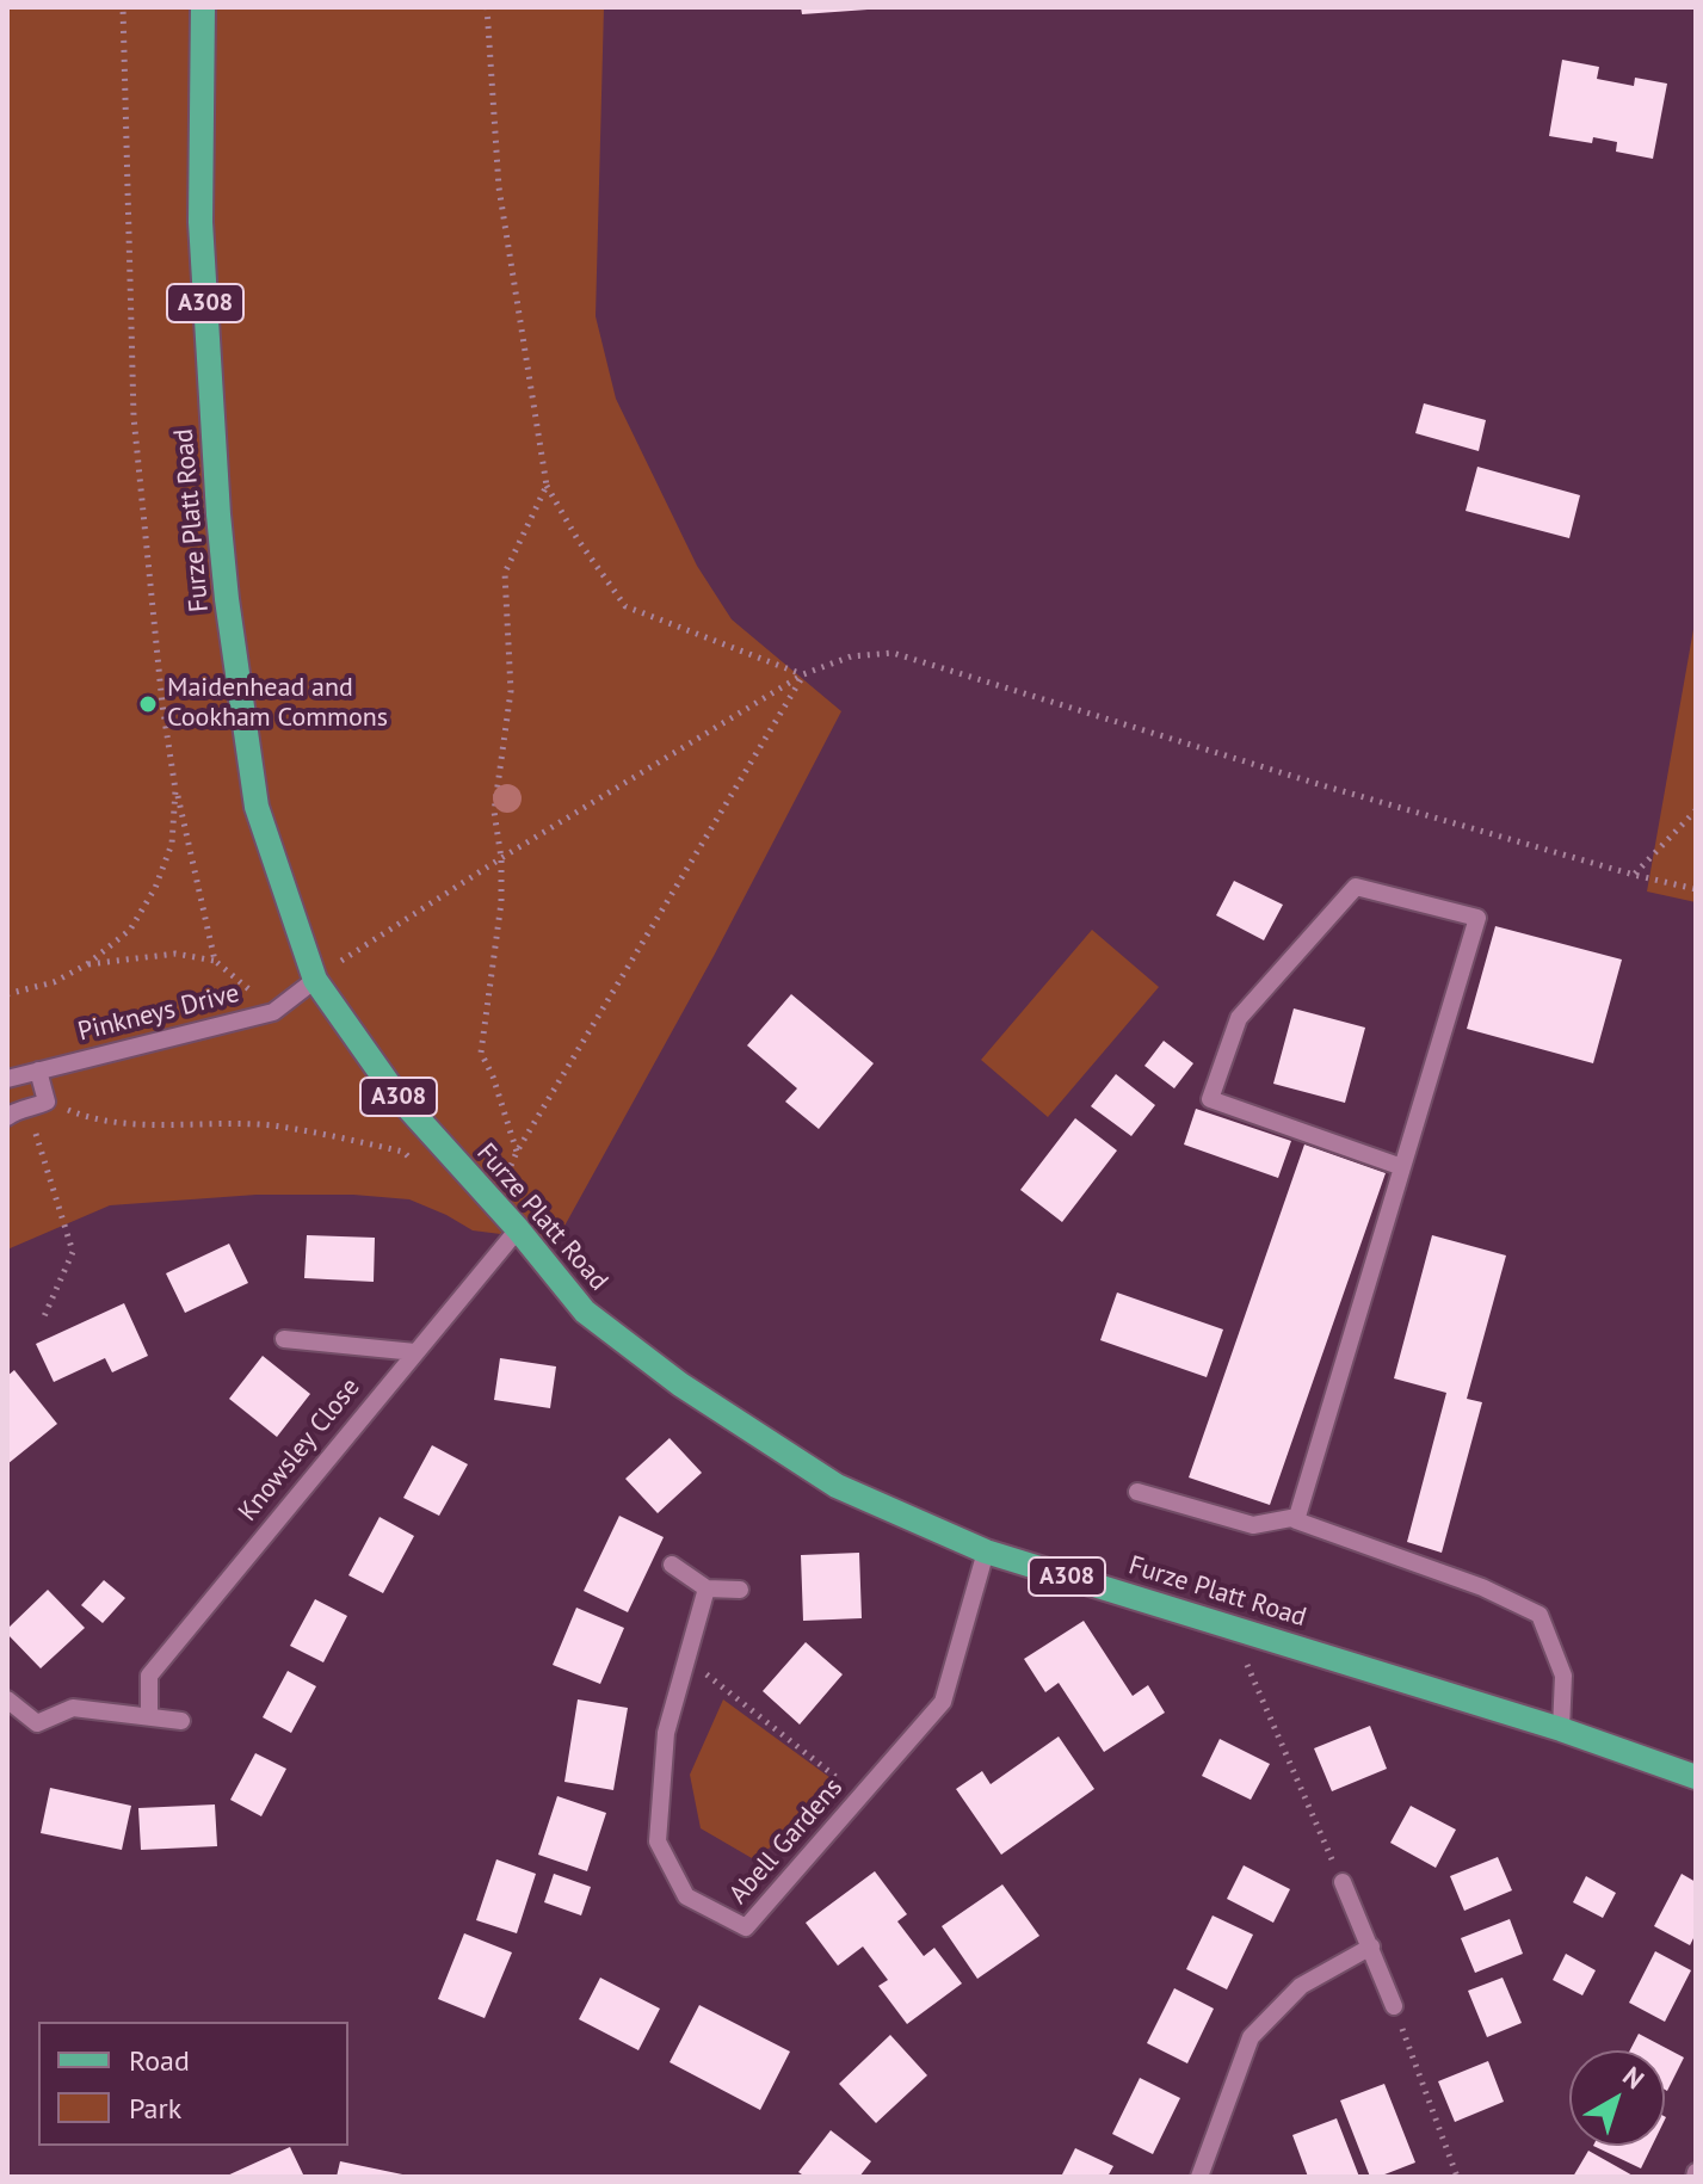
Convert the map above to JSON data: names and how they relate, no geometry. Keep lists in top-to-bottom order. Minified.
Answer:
{"streets":{"main road":["A308","Furze Platt Road"],"street":["Pinkneys Drive","Knowsley Close","Abell Gardens"]},"crossings":[["Furze Platt Road","Pinkneys Drive"],["Furze Platt Road","Knowsley Close"],["Furze Platt Road","Abell Gardens"]],"places":["Maidenhead and Cookham Commons"],"legend":["Road","Park"],"north":"top right"}
